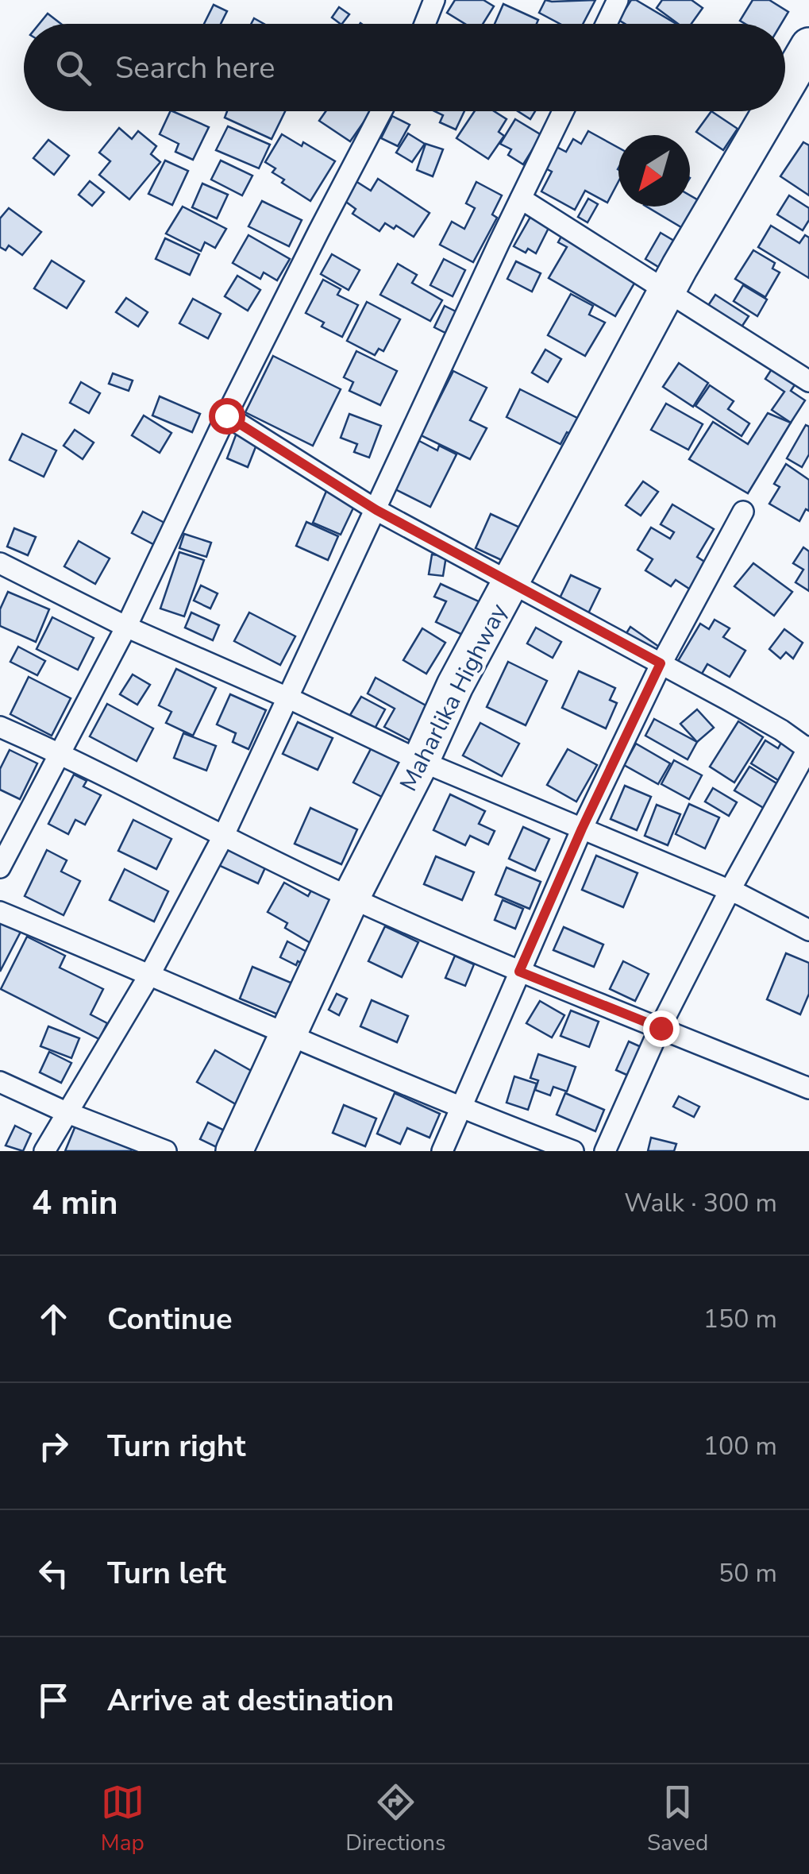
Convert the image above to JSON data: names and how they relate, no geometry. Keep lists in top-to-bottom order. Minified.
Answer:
{"streets":{"highway":["Maharlika Highway"]},"north":"bottom left","page":{"search":"Search here","heading":["4 min","Walk · 300 m"],"list":[["Continue","150 m"],["Turn right","100 m"],["Turn left","50 m"],"Arrive at destination"],"nav":["Map","Directions","Saved"]}}
